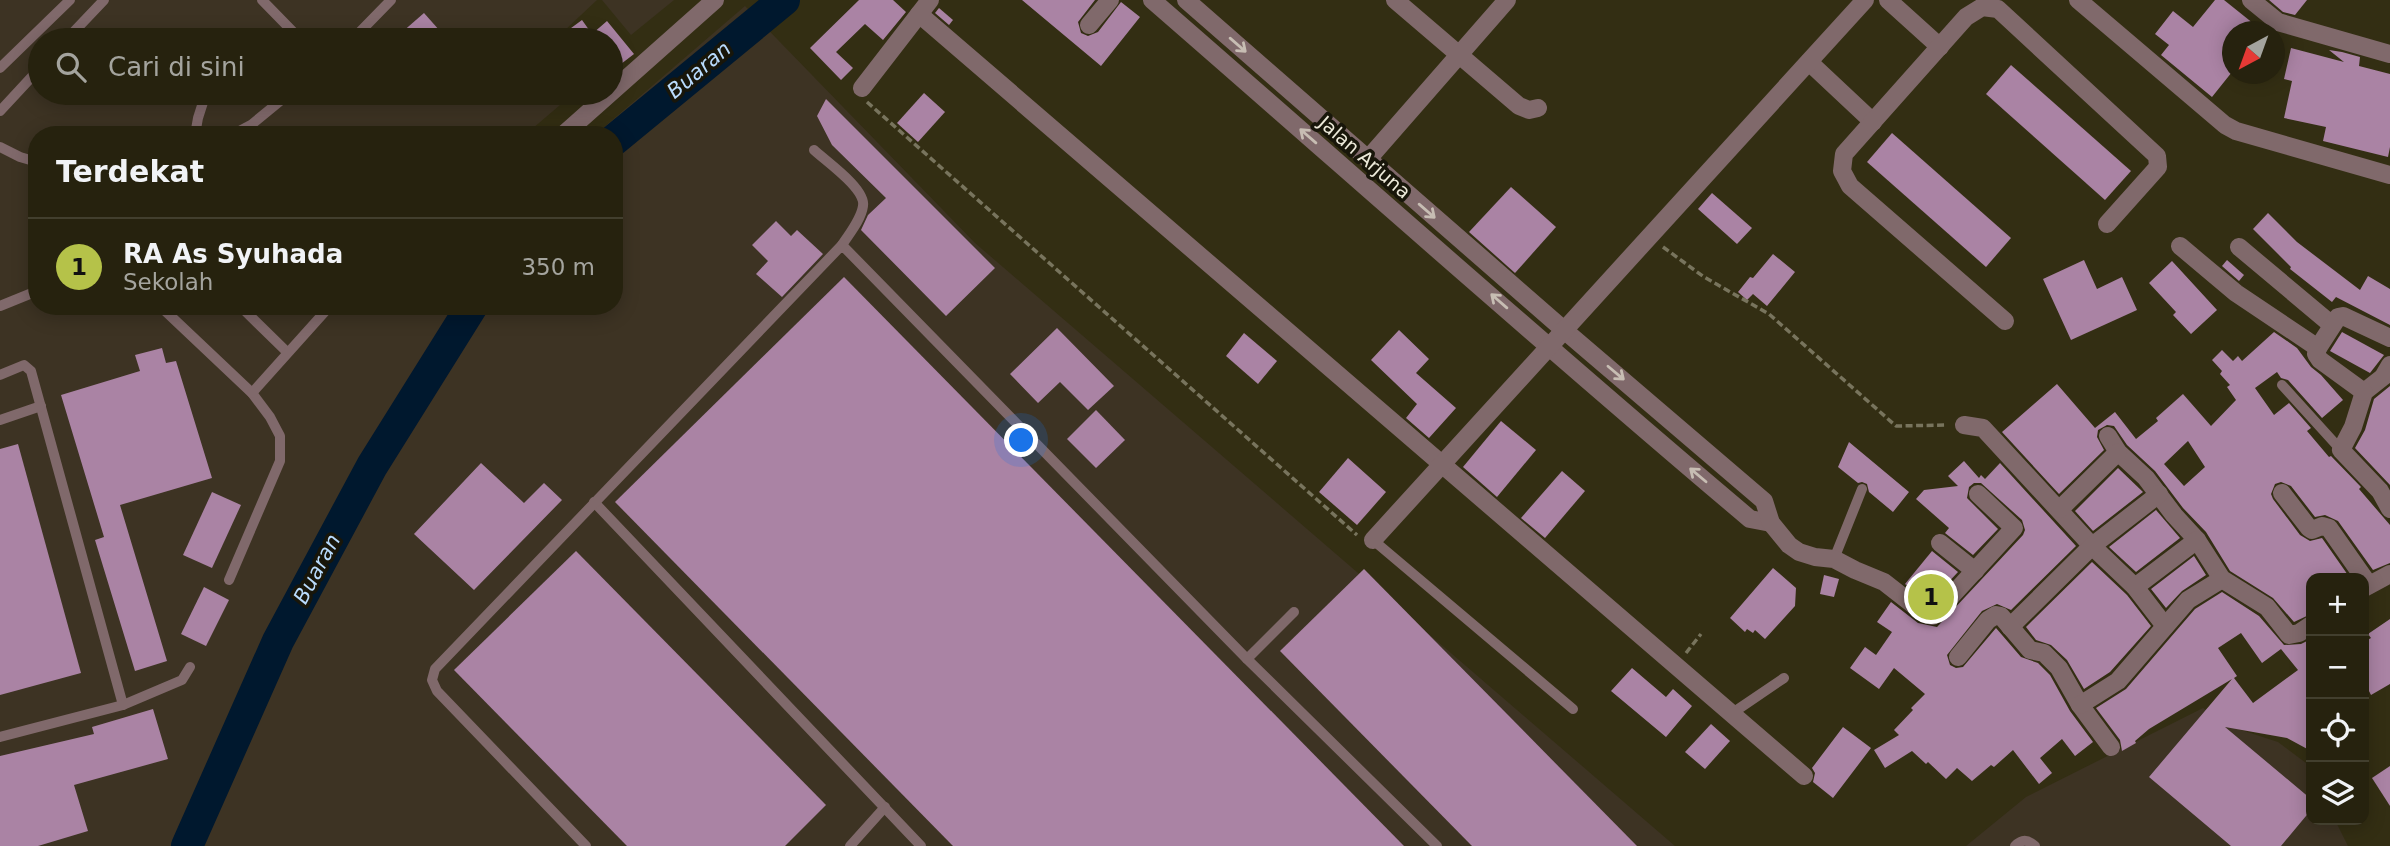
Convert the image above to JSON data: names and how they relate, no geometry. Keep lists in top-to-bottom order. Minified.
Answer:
{"streets":{"street":["Jalan Arjuna"]},"water":["Buaran"],"north":"bottom left","page":{"search":"Cari di sini","heading":"Terdekat","list":[{"mark":"1","name":"RA As Syuhada","note":"Sekolah","value":"350 m"}],"pins":"1","map_buttons":["+","−"]}}
